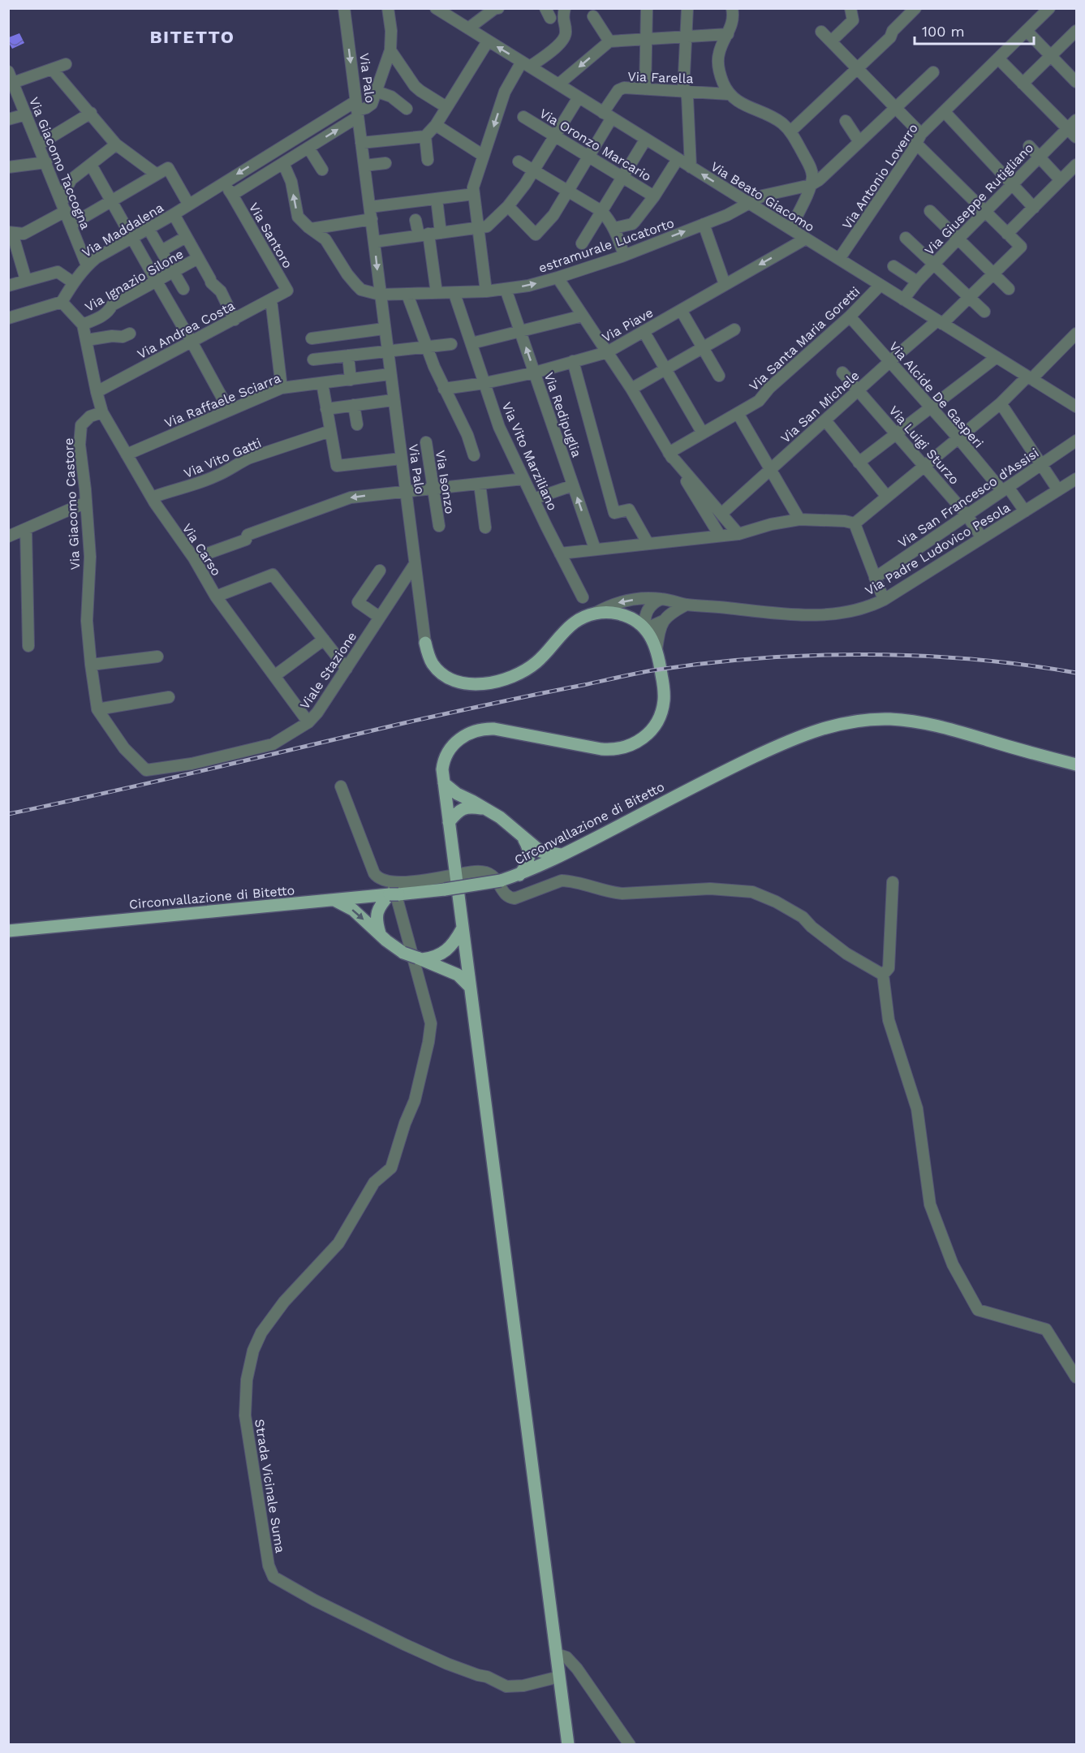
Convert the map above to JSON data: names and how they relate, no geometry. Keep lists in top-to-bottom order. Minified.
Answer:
{"streets":{"main road":["Via Palo","Circonvallazione di Bitetto"],"street":["Via Farella","Via Oronzo Marcario","Via Giacomo Taccogna","Via Antonio Loverro","Via Beato Giacomo","Via Giuseppe Rutigliano","Via Maddalena","Via Santoro","estramurale Lucatorto","Via Ignazio Silone","Via Piave","Via Andrea Costa","Via Santa Maria Goretti","Via Alcide De Gasperi","Via Raffaele Sciarra","Via San Michele","Via Redipuglia","Via Luigi Sturzo","Via Vito Marziliano","Via Vito Gatti","Via Isonzo","Via San Francesco d'Assisi","Via Giacomo Castore","Via Padre Ludovico Pesola","Via Carso","Viale Stazione","Strada Vicinale Suma"]},"crossings":[["Via Farella","Via Beato Giacomo"],["Via Palo","Via Maddalena"],["Via Palo","estramurale Lucatorto"],["Via Palo","Via Raffaele Sciarra"],["Via Palo","Via Padre Ludovico Pesola"],["Via Palo","Viale Stazione"],["Via Palo","Strada Vicinale Suma"],["Via Giacomo Taccogna","Via Maddalena"],["Via Antonio Loverro","Via Beato Giacomo"],["Via Beato Giacomo","Via Giuseppe Rutigliano"],["Via Beato Giacomo","estramurale Lucatorto"],["Via Beato Giacomo","Via Piave"],["Via Beato Giacomo","Via Santa Maria Goretti"],["Via Beato Giacomo","Via San Michele"],["Via Santoro","Via Andrea Costa"],["estramurale Lucatorto","Via Redipuglia"],["estramurale Lucatorto","Via Vito Marziliano"],["Via Piave","Via Redipuglia"],["Via Piave","Via Vito Marziliano"],["Via Santa Maria Goretti","Via Alcide De Gasperi"],["Via Alcide De Gasperi","Via San Michele"],["Via Alcide De Gasperi","Via San Francesco d'Assisi"],["Via Alcide De Gasperi","Via Padre Ludovico Pesola"],["Via Raffaele Sciarra","Via Carso"],["Via San Michele","Via Luigi Sturzo"],["Via Luigi Sturzo","Via San Francesco d'Assisi"],["Via Luigi Sturzo","Via Padre Ludovico Pesola"],["Via Vito Gatti","Via Carso"],["Via Giacomo Castore","Via Carso"],["Via Giacomo Castore","Viale Stazione"],["Via Carso","Viale Stazione"]],"districts":["BITETTO"],"scale_bar":"100 m"}
